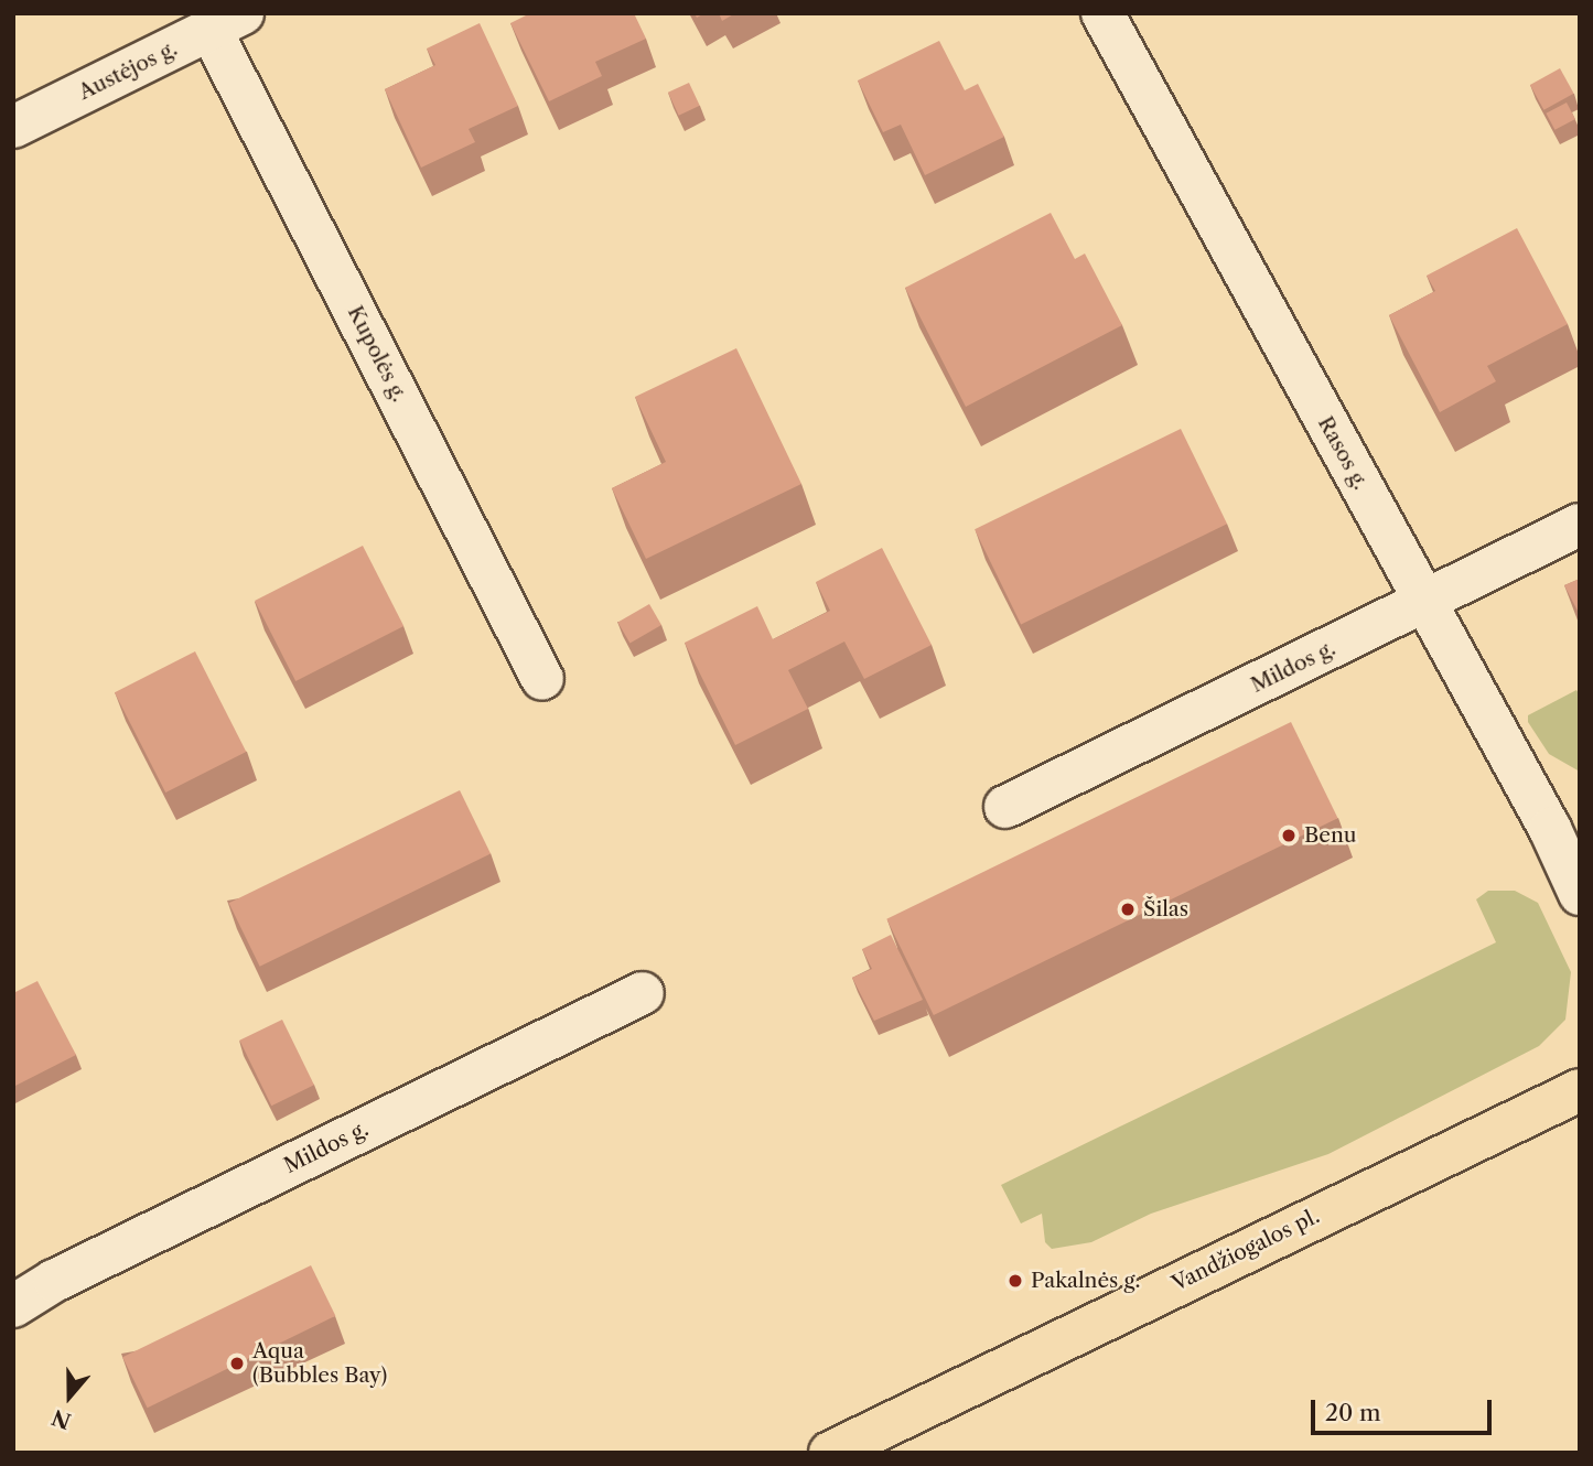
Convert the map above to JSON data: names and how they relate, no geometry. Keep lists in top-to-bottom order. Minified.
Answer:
{"streets":{"main road":["Vandžiogalos pl."],"street":["Austėjos g.","Kupolės g.","Rasos g.","Mildos g."]},"crossings":[["Austėjos g.","Kupolės g."],["Rasos g.","Mildos g."]],"places":["Benu","Šilas","Pakalnės g.","Aqua (Bubbles Bay)"],"scale_bar":"20 m","north":"bottom"}
